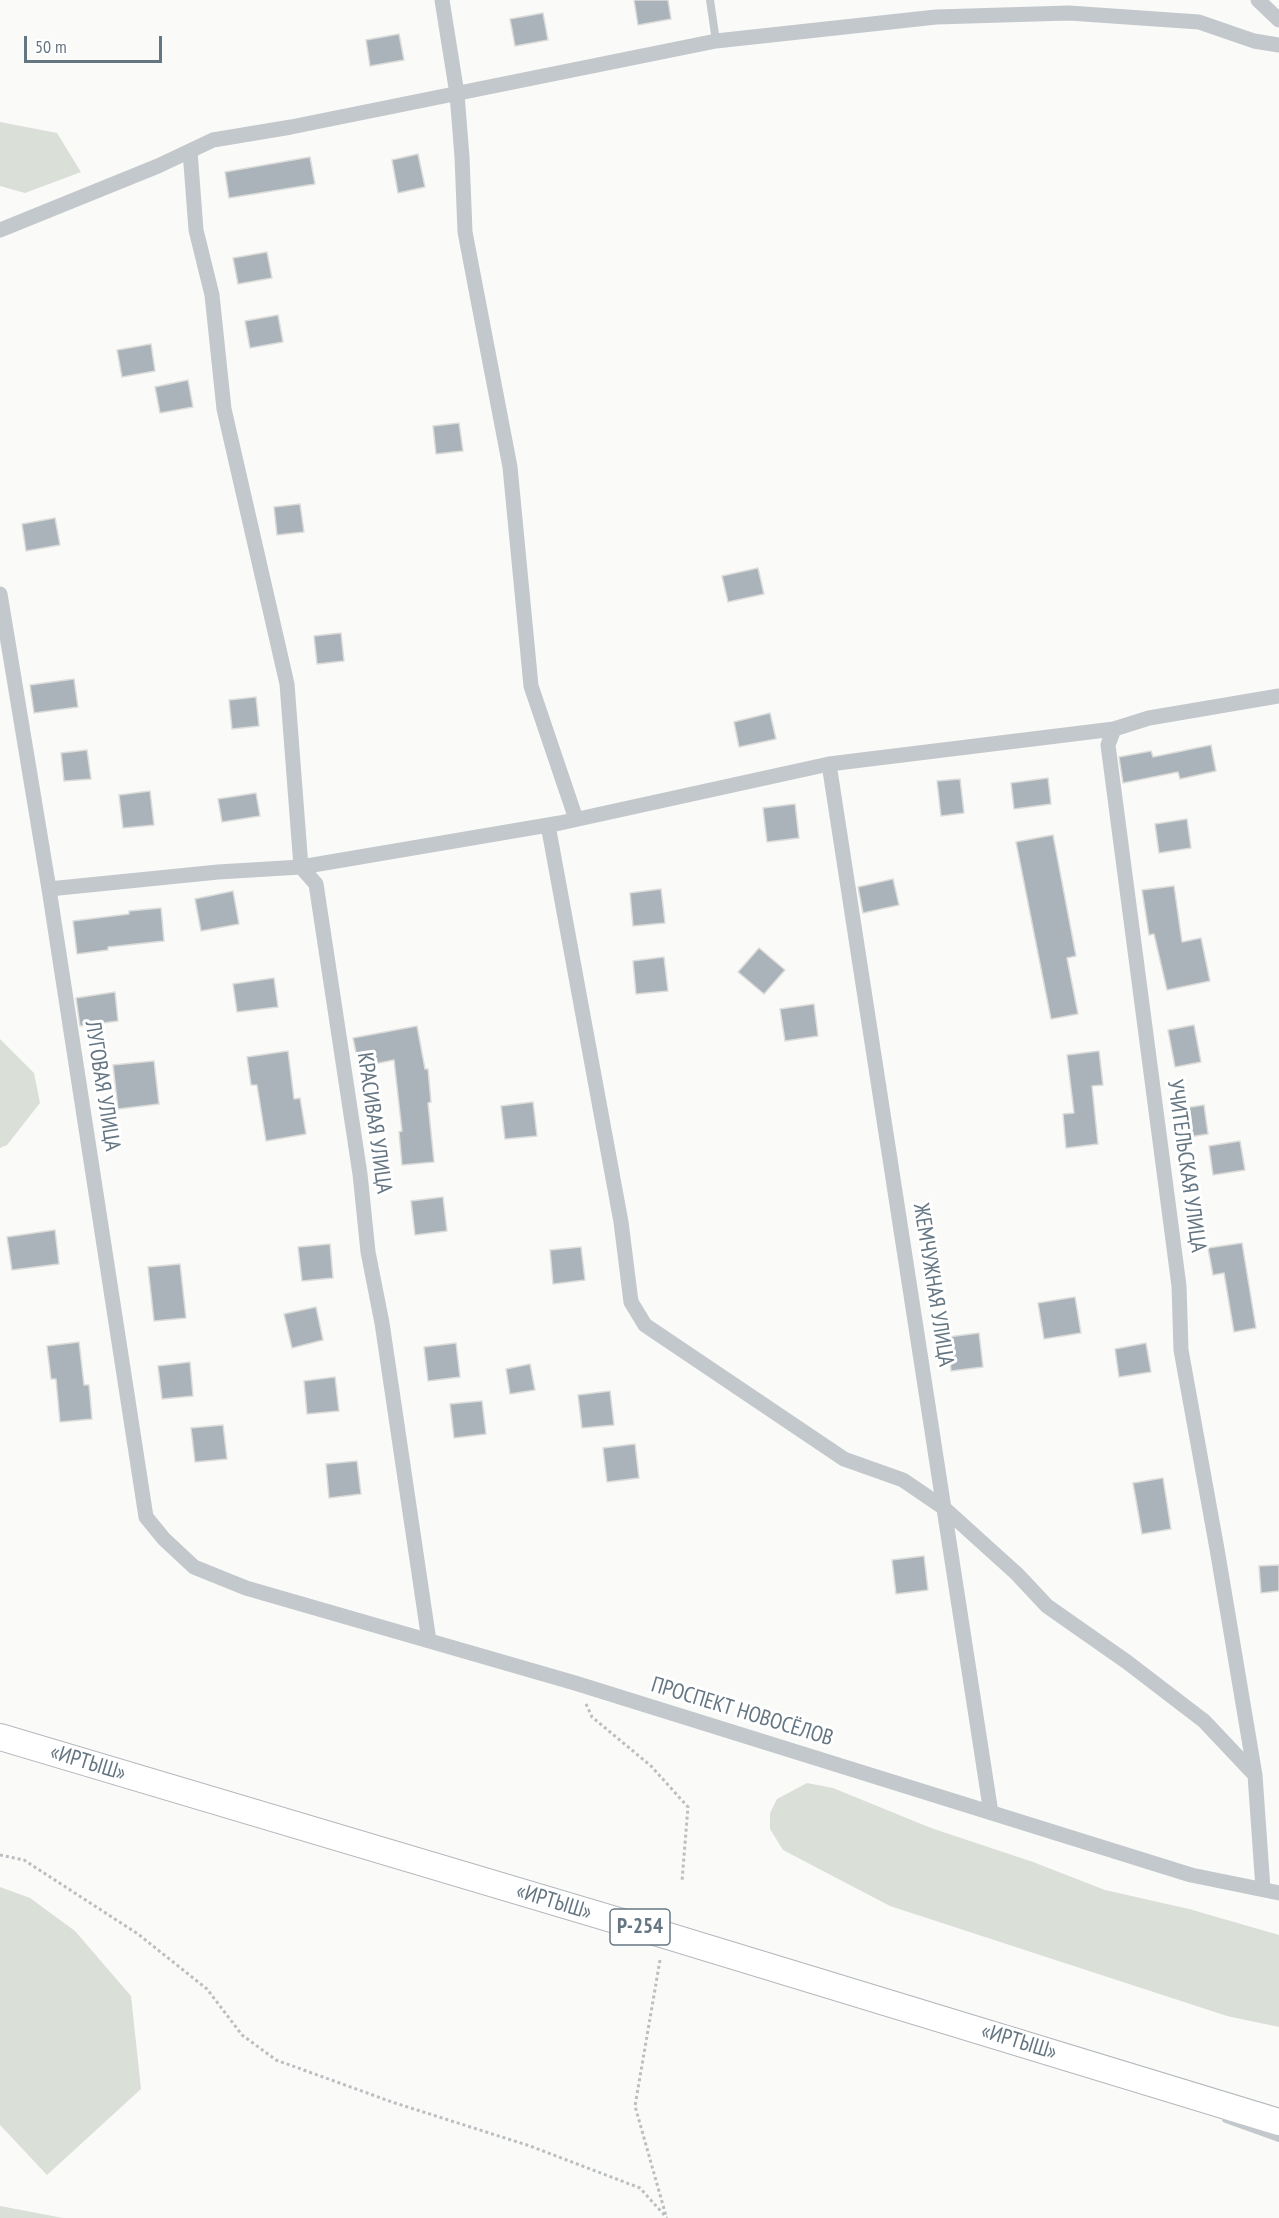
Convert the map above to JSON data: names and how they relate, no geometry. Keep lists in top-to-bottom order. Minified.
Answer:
{"streets":{"highway":["«ИРТЫШ»","Р-254"],"street":["ЛУГОВАЯ УЛИЦА","КРАСИВАЯ УЛИЦА","УЧИТЕЛЬСКАЯ УЛИЦА","ЖЕМЧУЖНАЯ УЛИЦА","ПРОСПЕКТ НОВОСЁЛОВ"]},"crossings":[["ЛУГОВАЯ УЛИЦА","ПРОСПЕКТ НОВОСЁЛОВ"],["КРАСИВАЯ УЛИЦА","ПРОСПЕКТ НОВОСЁЛОВ"],["УЧИТЕЛЬСКАЯ УЛИЦА","ПРОСПЕКТ НОВОСЁЛОВ"],["ЖЕМЧУЖНАЯ УЛИЦА","ПРОСПЕКТ НОВОСЁЛОВ"]],"scale_bar":"50 m"}
